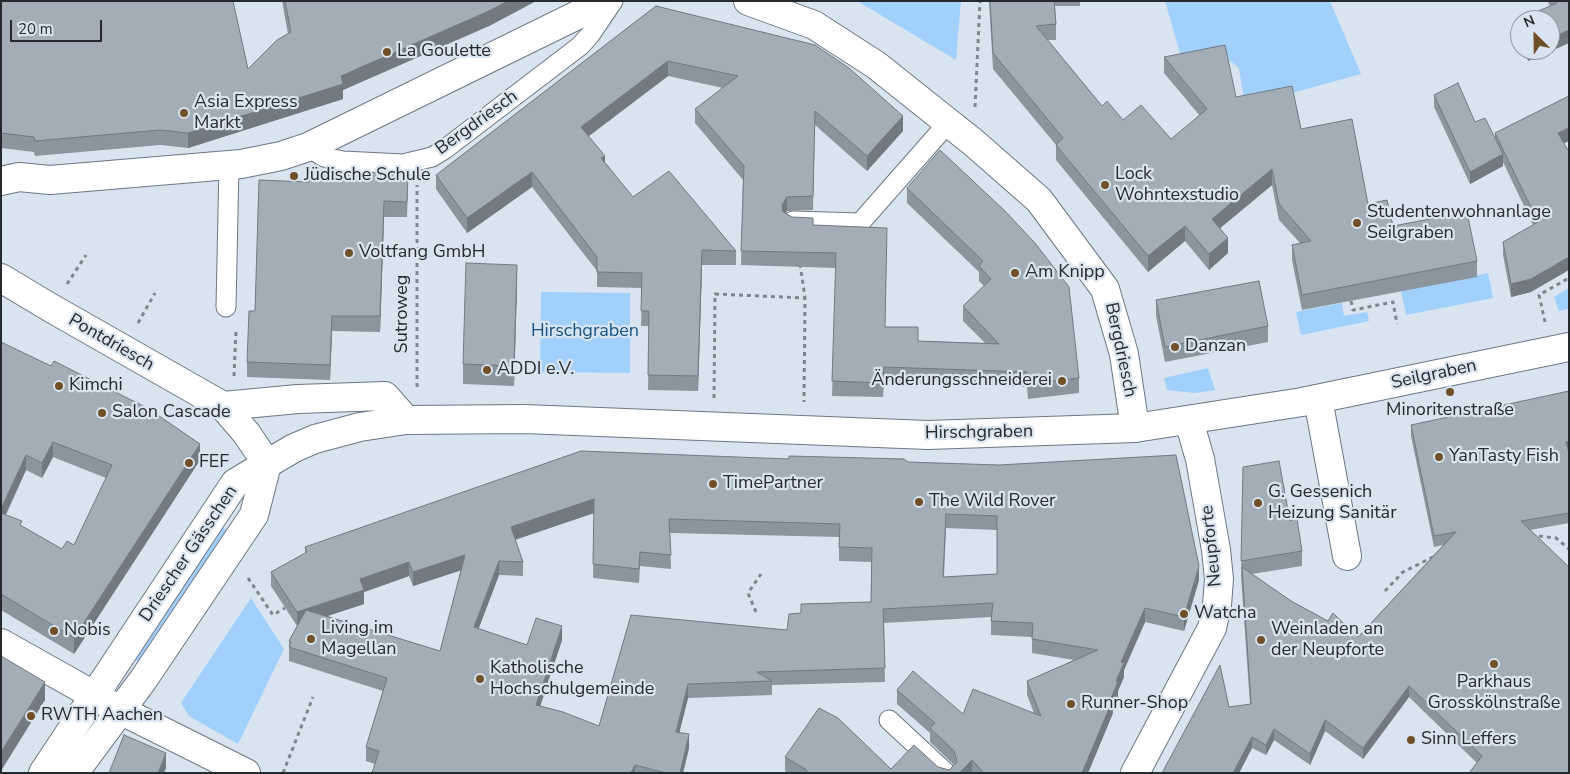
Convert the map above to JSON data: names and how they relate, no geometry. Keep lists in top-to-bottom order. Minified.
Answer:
{"streets":{"street":["Bergdriesch","Pontdriesch","Seilgraben","Hirschgraben","Neupforte","Driescher Gässchen"],"path":["Sutroweg"]},"crossings":[["Bergdriesch","Hirschgraben"],["Sutroweg","Hirschgraben"],["Pontdriesch","Hirschgraben"],["Pontdriesch","Driescher Gässchen"],["Seilgraben","Hirschgraben"],["Seilgraben","Neupforte"],["Hirschgraben","Neupforte"],["Hirschgraben","Driescher Gässchen"]],"parks":["Hirschgraben"],"places":["La Goulette","Asia Express Markt","Jüdische Schule","Lock Wohntexstudio","Studentenwohnanlage Seilgraben","Voltfang GmbH","Am Knipp","Danzan","ADDI e.V.","Änderungsschneiderei","Kimchi","Minoritenstraße","Salon Cascade","YanTasty Fish","FEF","TimePartner","The Wild Rover","G. Gessenich Heizung Sanitär","Watcha","Nobis","Living im Magellan","Weinladen an der Neupforte","Parkhaus Grosskölnstraße","Katholische Hochschulgemeinde","Runner-Shop","RWTH Aachen","Sinn Leffers"],"scale_bar":"20 m","north":"top left"}
